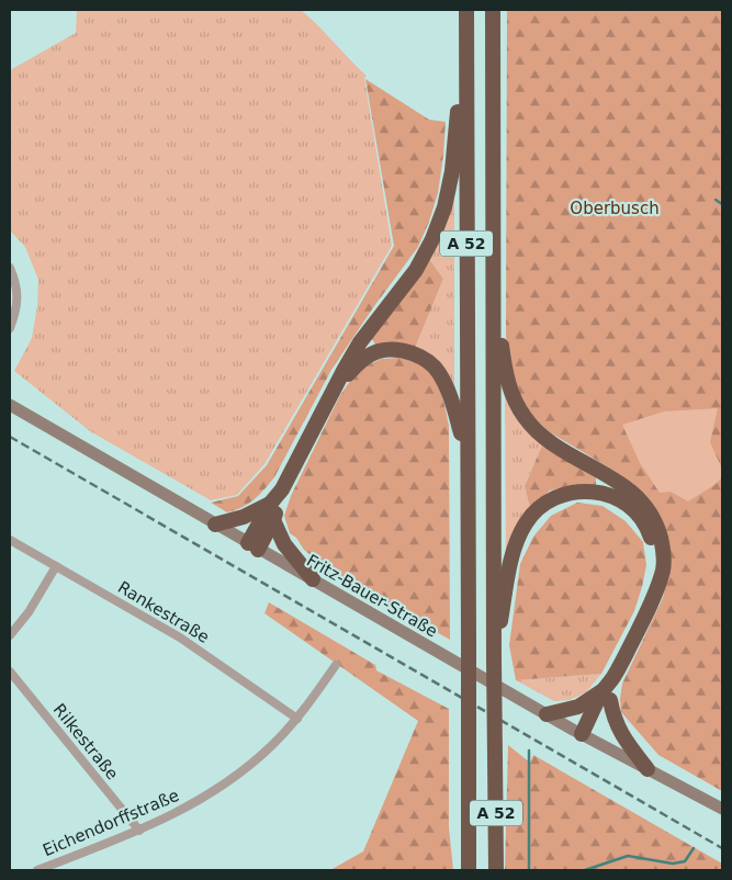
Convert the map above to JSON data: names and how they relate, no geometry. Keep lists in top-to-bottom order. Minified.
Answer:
{"streets":{"highway":["A 52"],"main road":["Fritz-Bauer-Straße"],"street":["Rankestraße","Rilkestraße","Eichendorffstraße"]},"crossings":[["Rankestraße","Eichendorffstraße"],["Rilkestraße","Eichendorffstraße"]],"parks":["Oberbusch"]}
